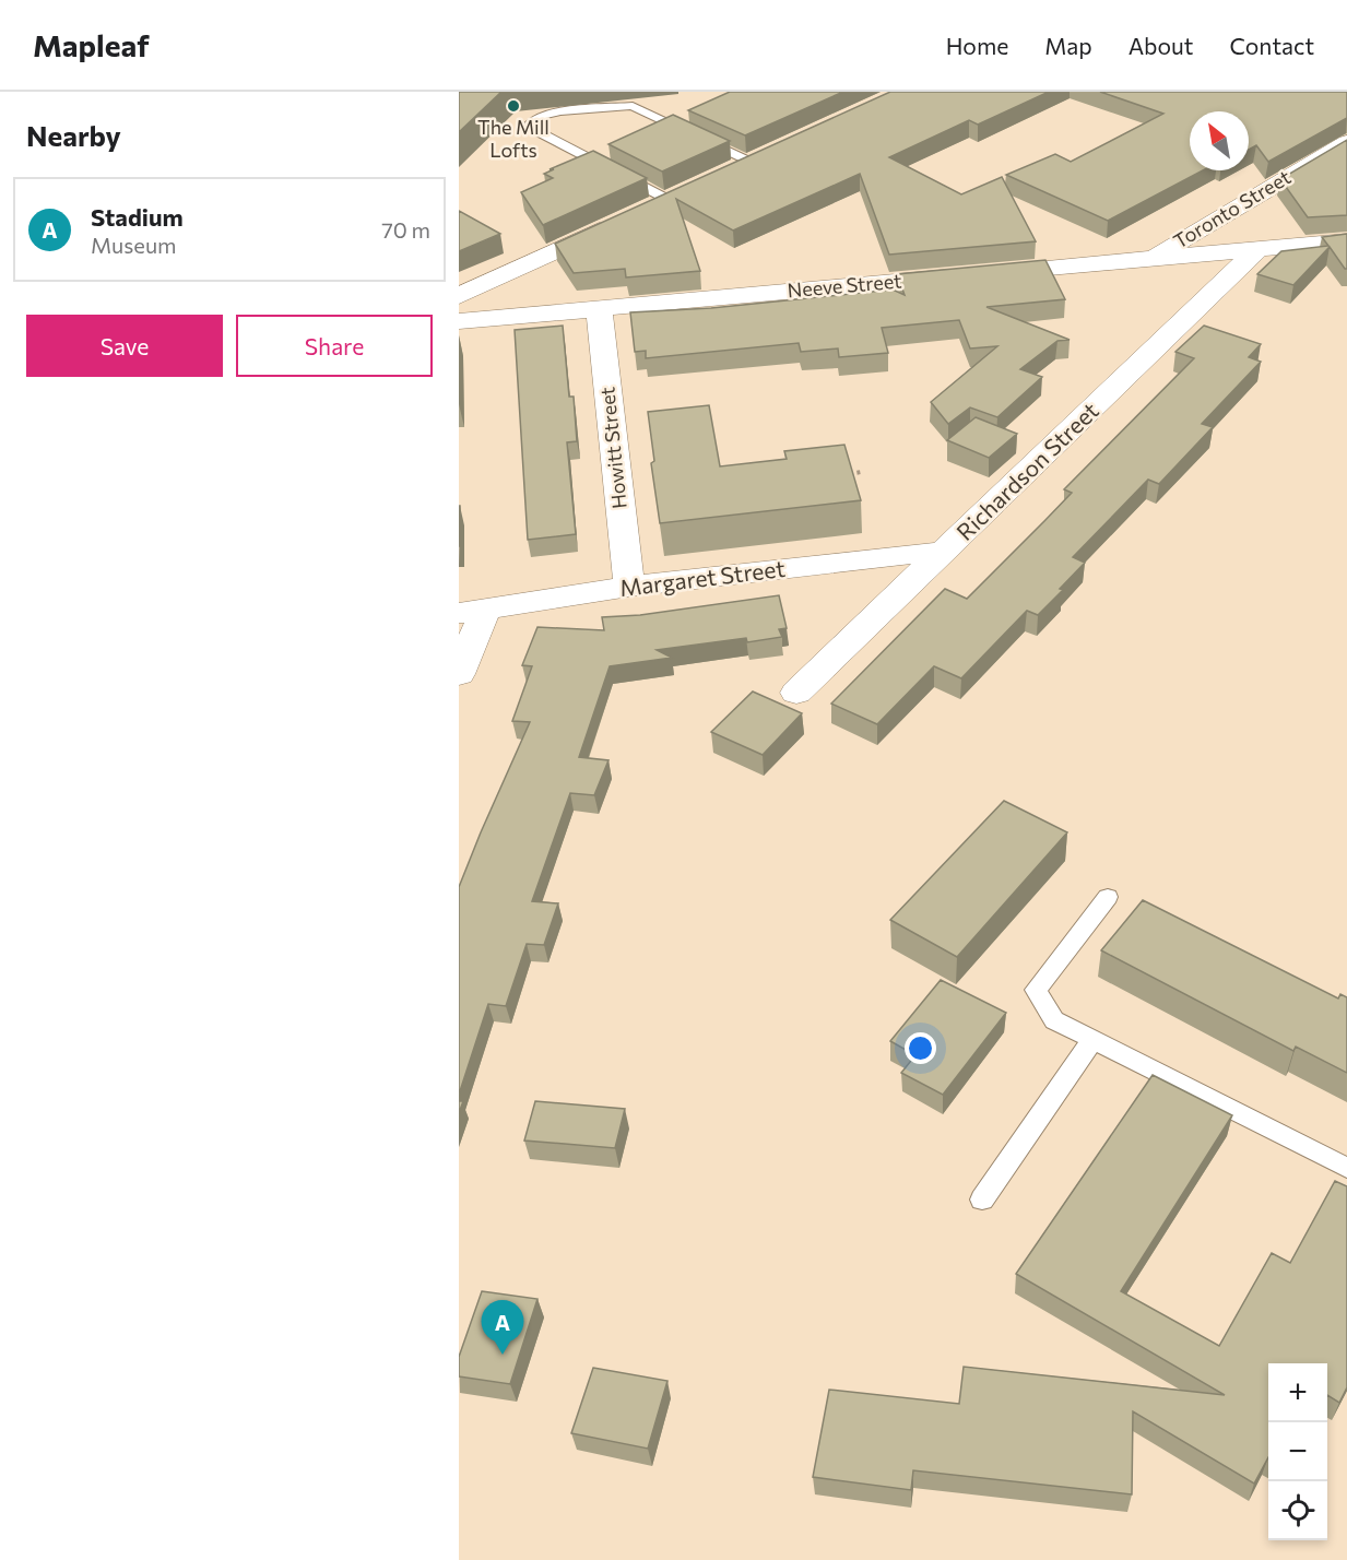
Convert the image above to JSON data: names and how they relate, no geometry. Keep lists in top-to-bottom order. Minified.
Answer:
{"streets":{"street":["Toronto Street","Neeve Street","Howitt Street","Richardson Street","Margaret Street"]},"crossings":[["Toronto Street","Neeve Street"],["Neeve Street","Howitt Street"],["Neeve Street","Richardson Street"],["Howitt Street","Margaret Street"],["Richardson Street","Margaret Street"]],"places":["The Mill Lofts"],"north":"top left","page":{"header":"Mapleaf","nav":["Home","Map","About","Contact"],"heading":"Nearby","list":[{"mark":"A","name":"Stadium","note":"Museum","value":"70 m"}],"buttons":["Save","Share"],"pins":"A","map_buttons":["+","−"]}}
